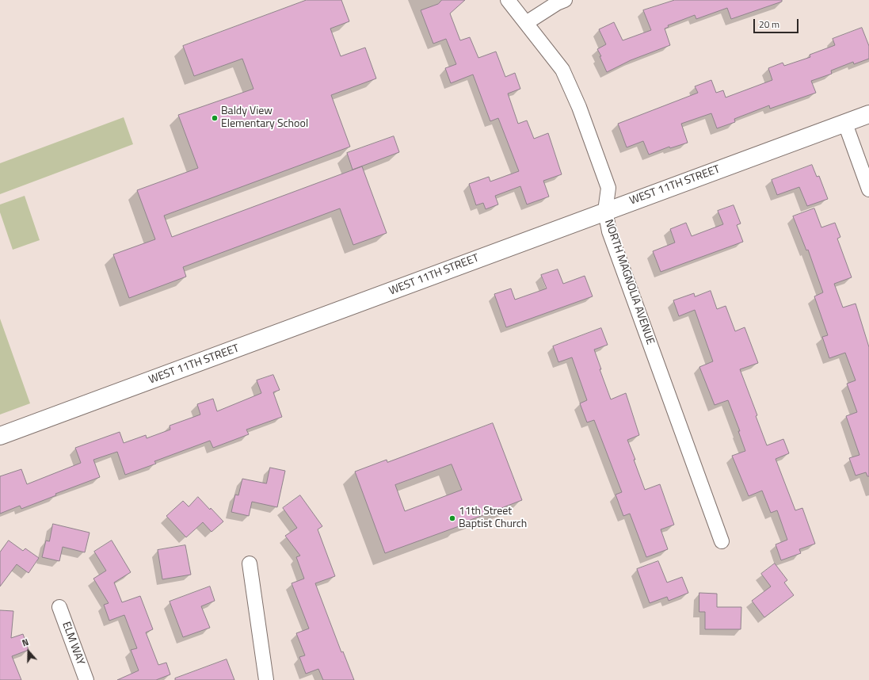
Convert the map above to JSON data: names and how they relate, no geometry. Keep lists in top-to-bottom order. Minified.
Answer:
{"streets":{"street":["WEST 11TH STREET","NORTH MAGNOLIA AVENUE","ELM WAY"]},"crossings":[["WEST 11TH STREET","NORTH MAGNOLIA AVENUE"]],"places":["Baldy View Elementary School","11th Street Baptist Church"],"scale_bar":"20 m","north":"top"}
